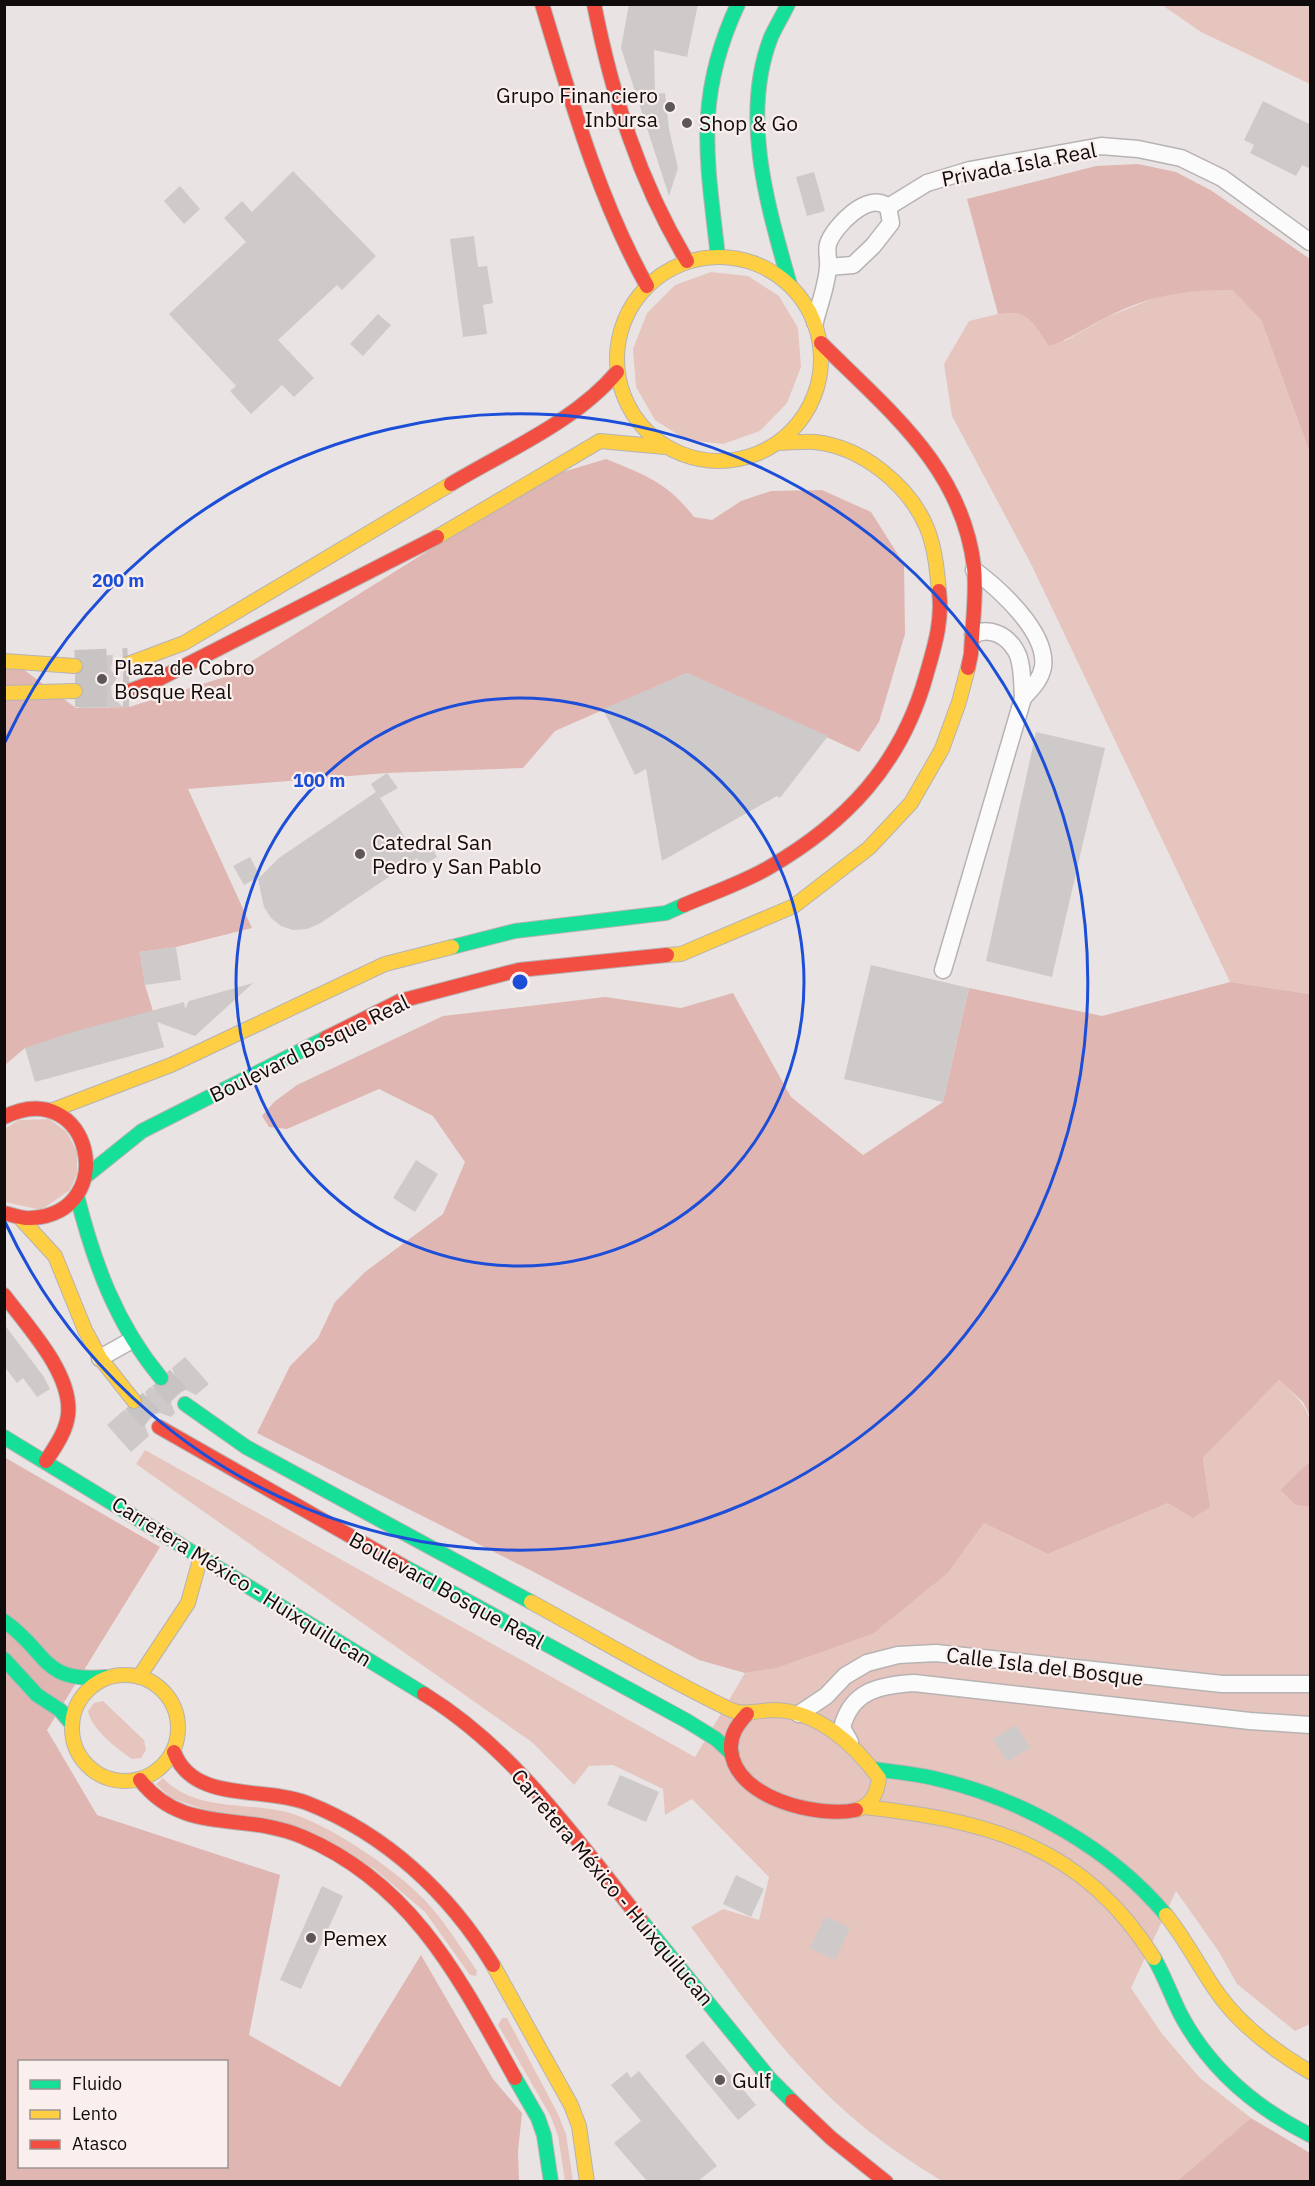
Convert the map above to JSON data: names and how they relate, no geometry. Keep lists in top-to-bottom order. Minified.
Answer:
{"streets":{"main road":["Boulevard Bosque Real","Carretera México - Huixquilucan"],"street":["Privada Isla Real","Calle Isla del Bosque"]},"places":["Grupo Financiero Inbursa","Shop & Go","Plaza de Cobro Bosque Real","Catedral San Pedro y San Pablo","Pemex","Gulf"],"legend":["Fluido","Lento","Atasco"],"rings":["200 m","100 m"]}
